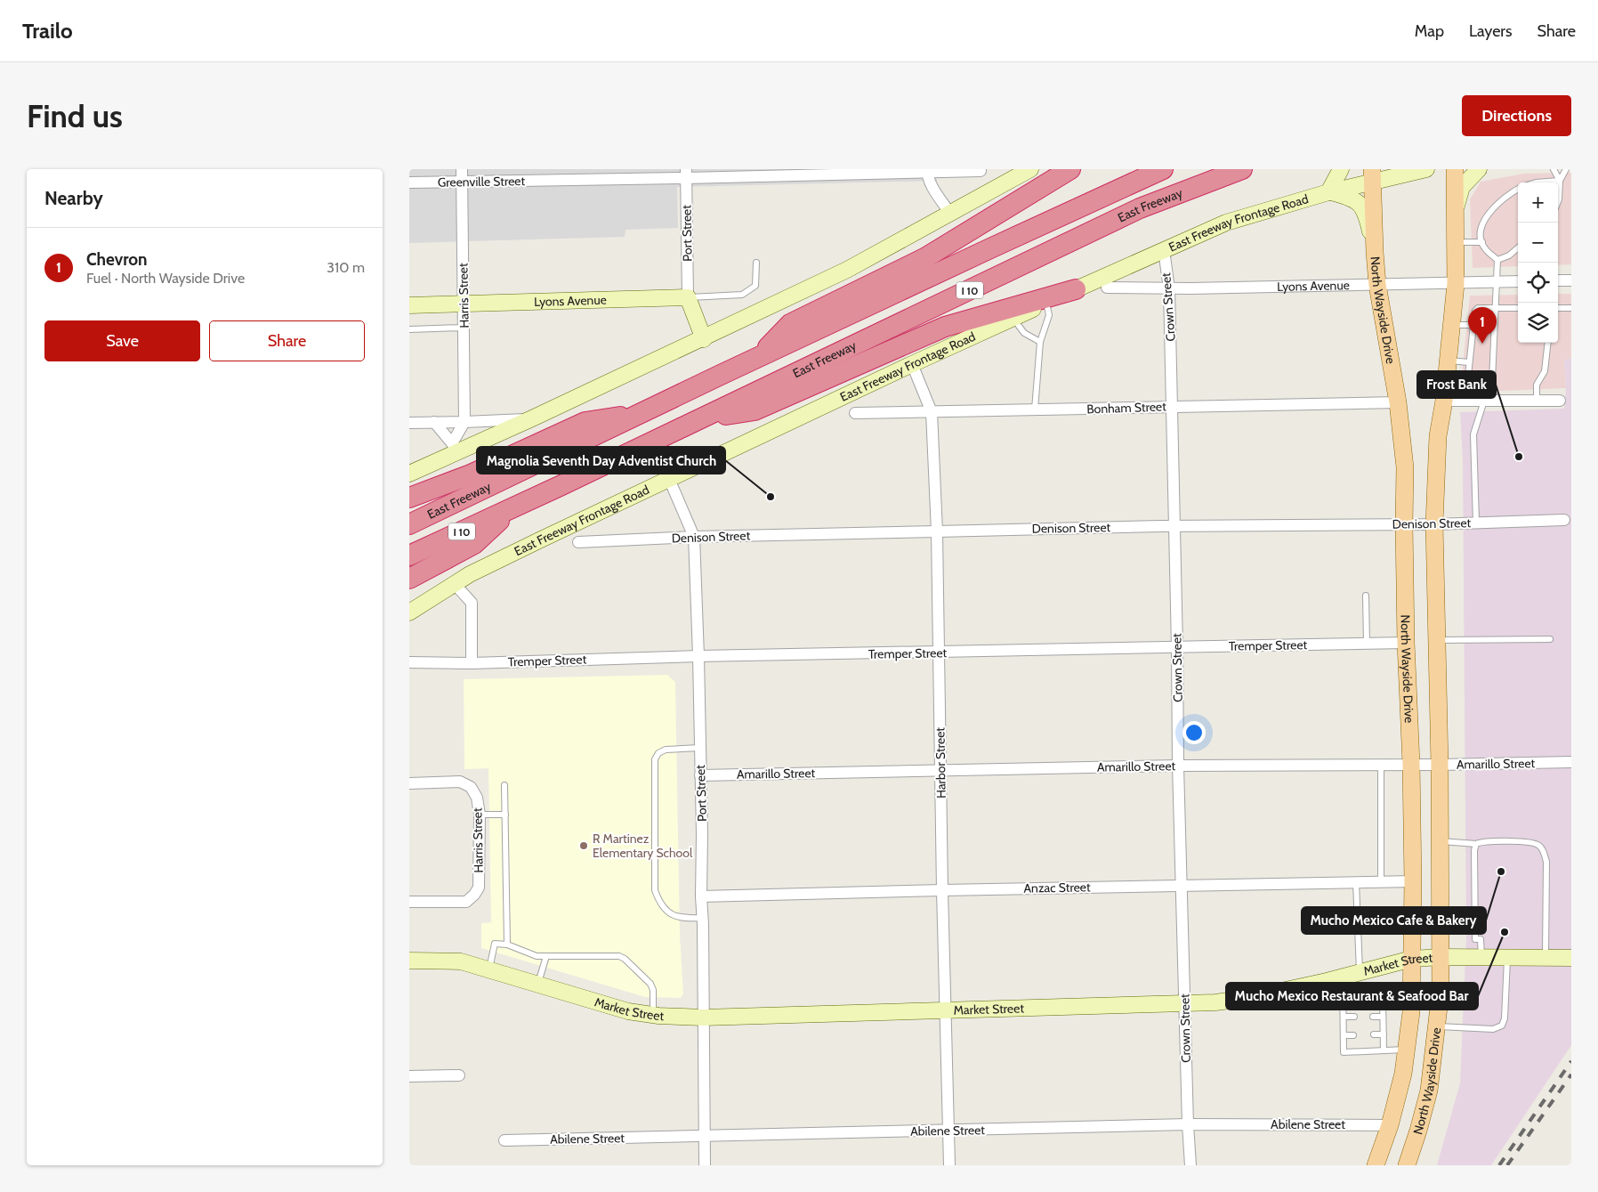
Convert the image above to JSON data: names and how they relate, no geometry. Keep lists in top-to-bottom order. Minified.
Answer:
{"streets":{"highway":["East Freeway","I 10"],"main road":["East Freeway Frontage Road","Lyons Avenue","North Wayside Drive","Market Street"],"street":["Greenville Street","Port Street","Harris Street","Crown Street","Bonham Street","Denison Street","Tremper Street","Harbor Street","Amarillo Street","Anzac Street","Abilene Street"]},"crossings":[["Greenville Street","Port Street"],["Greenville Street","Harris Street"],["East Freeway Frontage Road","Port Street"],["East Freeway Frontage Road","Crown Street"],["East Freeway Frontage Road","North Wayside Drive"],["East Freeway Frontage Road","Harbor Street"],["Port Street","Lyons Avenue"],["Port Street","Denison Street"],["Port Street","Tremper Street"],["Port Street","Amarillo Street"],["Port Street","Anzac Street"],["Port Street","Market Street"],["Port Street","Abilene Street"],["Lyons Avenue","Harris Street"],["Lyons Avenue","Crown Street"],["Lyons Avenue","North Wayside Drive"],["Crown Street","Bonham Street"],["Crown Street","Denison Street"],["Crown Street","Tremper Street"],["Crown Street","Amarillo Street"],["Crown Street","Anzac Street"],["Crown Street","Market Street"],["Crown Street","Abilene Street"],["North Wayside Drive","Bonham Street"],["North Wayside Drive","Denison Street"],["North Wayside Drive","Tremper Street"],["North Wayside Drive","Amarillo Street"],["North Wayside Drive","Anzac Street"],["North Wayside Drive","Market Street"],["North Wayside Drive","Abilene Street"],["Bonham Street","Harbor Street"],["Denison Street","Harbor Street"],["Tremper Street","Harbor Street"],["Harbor Street","Amarillo Street"],["Harbor Street","Anzac Street"],["Harbor Street","Market Street"],["Harbor Street","Abilene Street"]],"places":["Frost Bank","Magnolia Seventh Day Adventist Church","R Martinez Elementary School","Mucho Mexico Cafe & Bakery","Mucho Mexico Restaurant & Seafood Bar"],"page":{"header":"Trailo","nav":["Map","Layers","Share"],"buttons":["Directions",["Save","Share"]],"title":"Find us","heading":"Nearby","map_buttons":["+","−"],"list":[{"mark":"1","name":"Chevron","note":"Fuel · North Wayside Drive","value":"310 m"}],"pins":"1"}}
